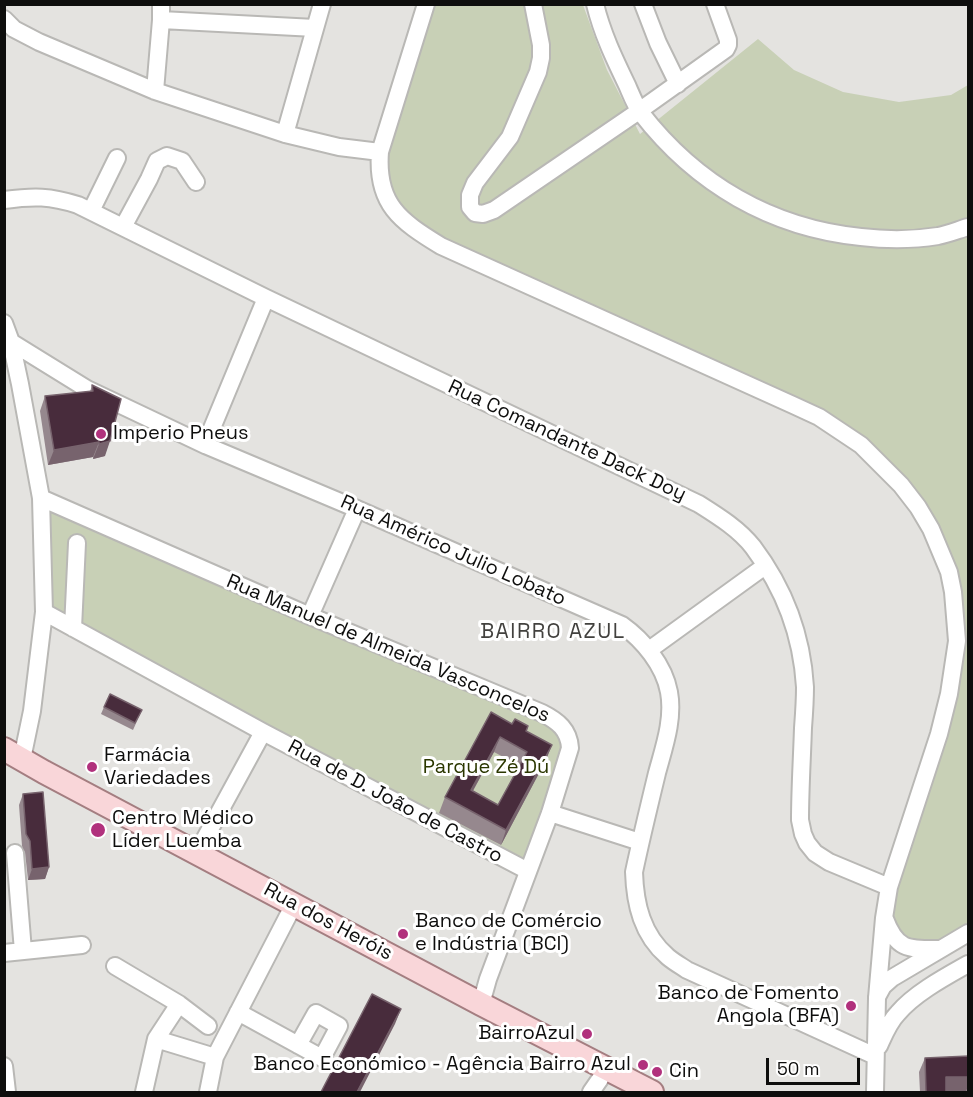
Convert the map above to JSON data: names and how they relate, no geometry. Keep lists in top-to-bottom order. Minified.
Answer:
{"streets":{"main road":["Rua dos Heróis"],"street":["Rua Comandante Dack Doy","Rua Américo Julio Lobato","Rua Manuel de Almeida Vasconcelos","Rua de D. João de Castro"]},"crossings":[["Rua Manuel de Almeida Vasconcelos","Rua de D. João de Castro"],["Rua Manuel de Almeida Vasconcelos","Rua dos Heróis"]],"districts":["BAIRRO AZUL"],"parks":["Parque Zé Dú"],"places":["Imperio Pneus","Farmácia Variedades","Centro Médico Líder Luemba","Banco de Comércio e Indústria (BCI)","Banco de Fomento Angola (BFA)","BairroAzul","Banco Económico - Agência Bairro Azul","Cin"],"scale_bar":"50 m"}
